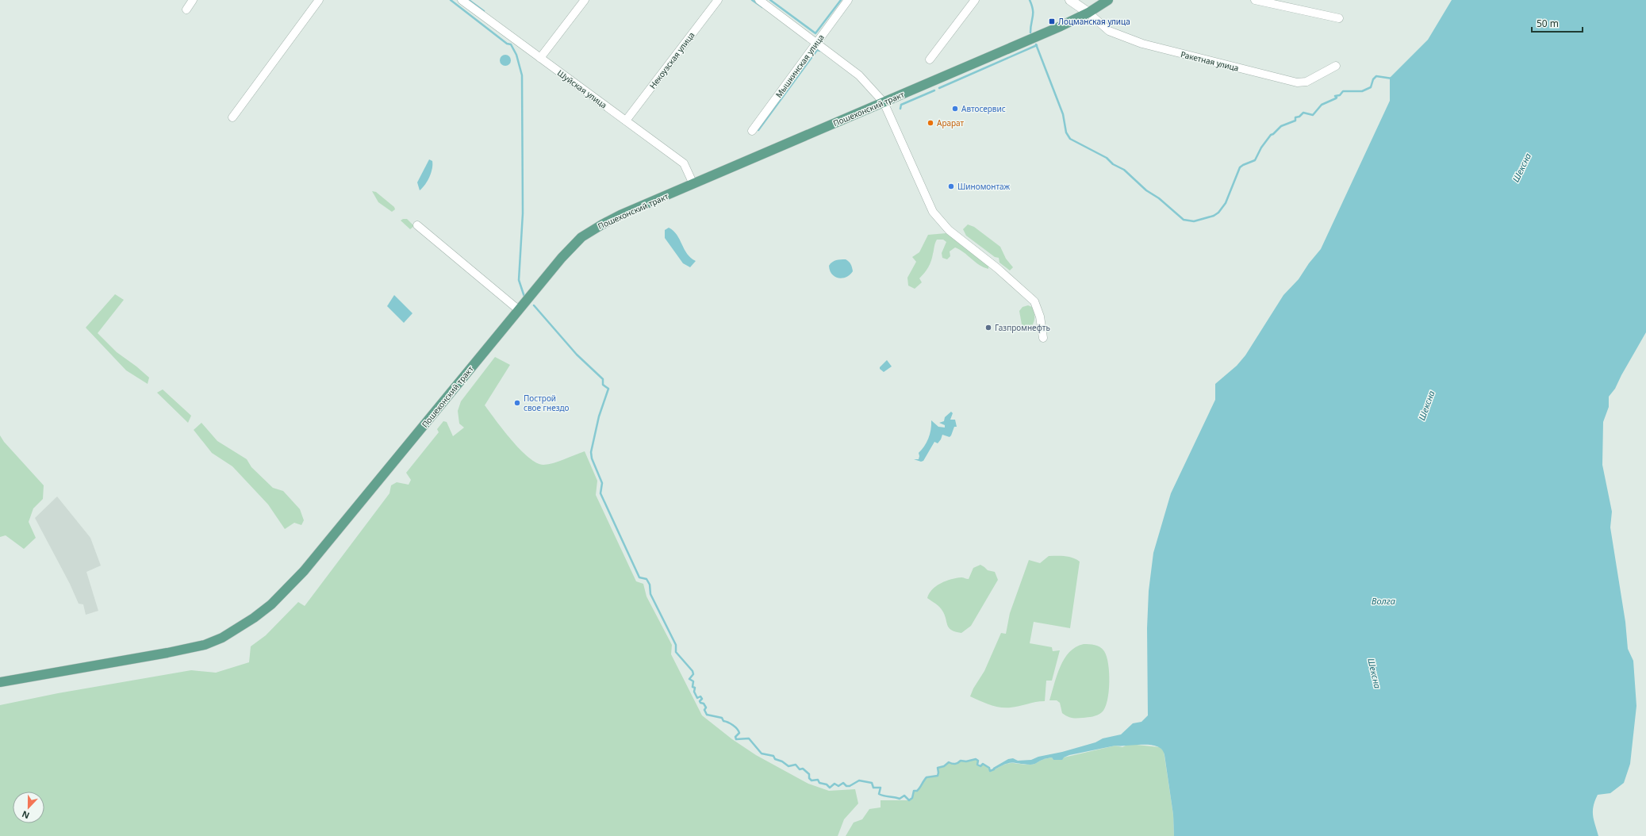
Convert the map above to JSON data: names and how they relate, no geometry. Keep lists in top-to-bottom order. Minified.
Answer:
{"streets":{"main road":["Пошехонский тракт"],"street":["Некоузская улица","Ракетная улица","Мышкинская улица","Шуйская улица"]},"crossings":[["Некоузская улица","Шуйская улица"],["Ракетная улица","Пошехонский тракт"],["Шуйская улица","Пошехонский тракт"]],"water":["Шексна","Волга"],"places":{"transit":["Лоцманская улица"],"other":["Автосервис","Арарат","Шиномонтаж","Газпромнефть","Построй свое гнездо"]},"scale_bar":"50 m","north":"bottom"}
